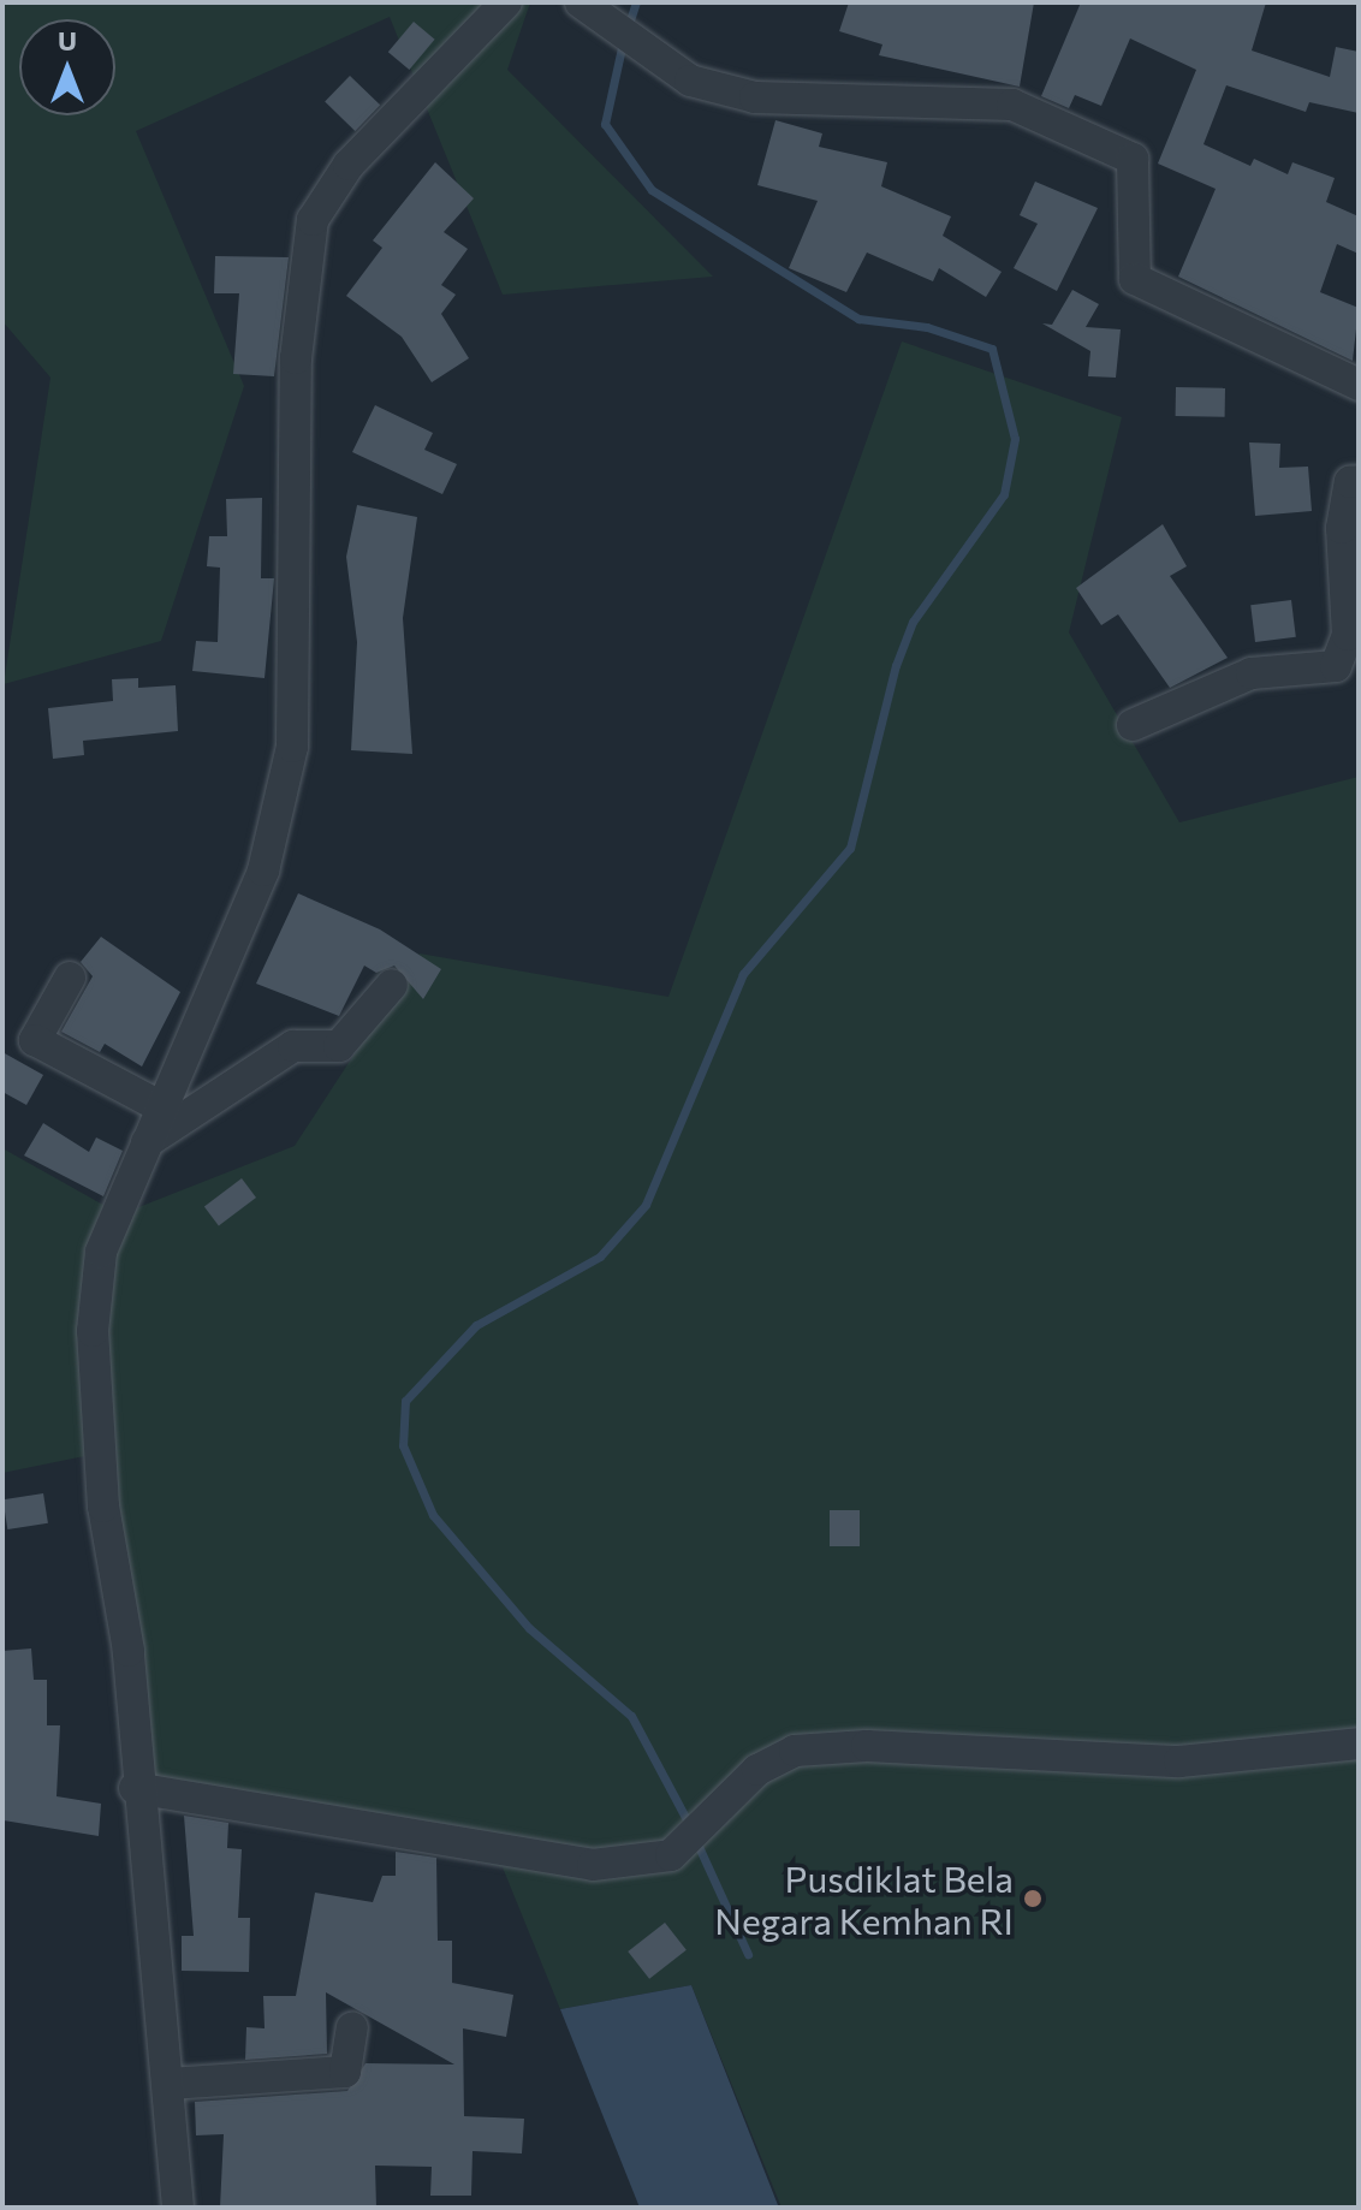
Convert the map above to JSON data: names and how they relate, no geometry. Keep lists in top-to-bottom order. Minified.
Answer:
{"places":["Pusdiklat Bela Negara Kemhan RI"],"north":"top"}
